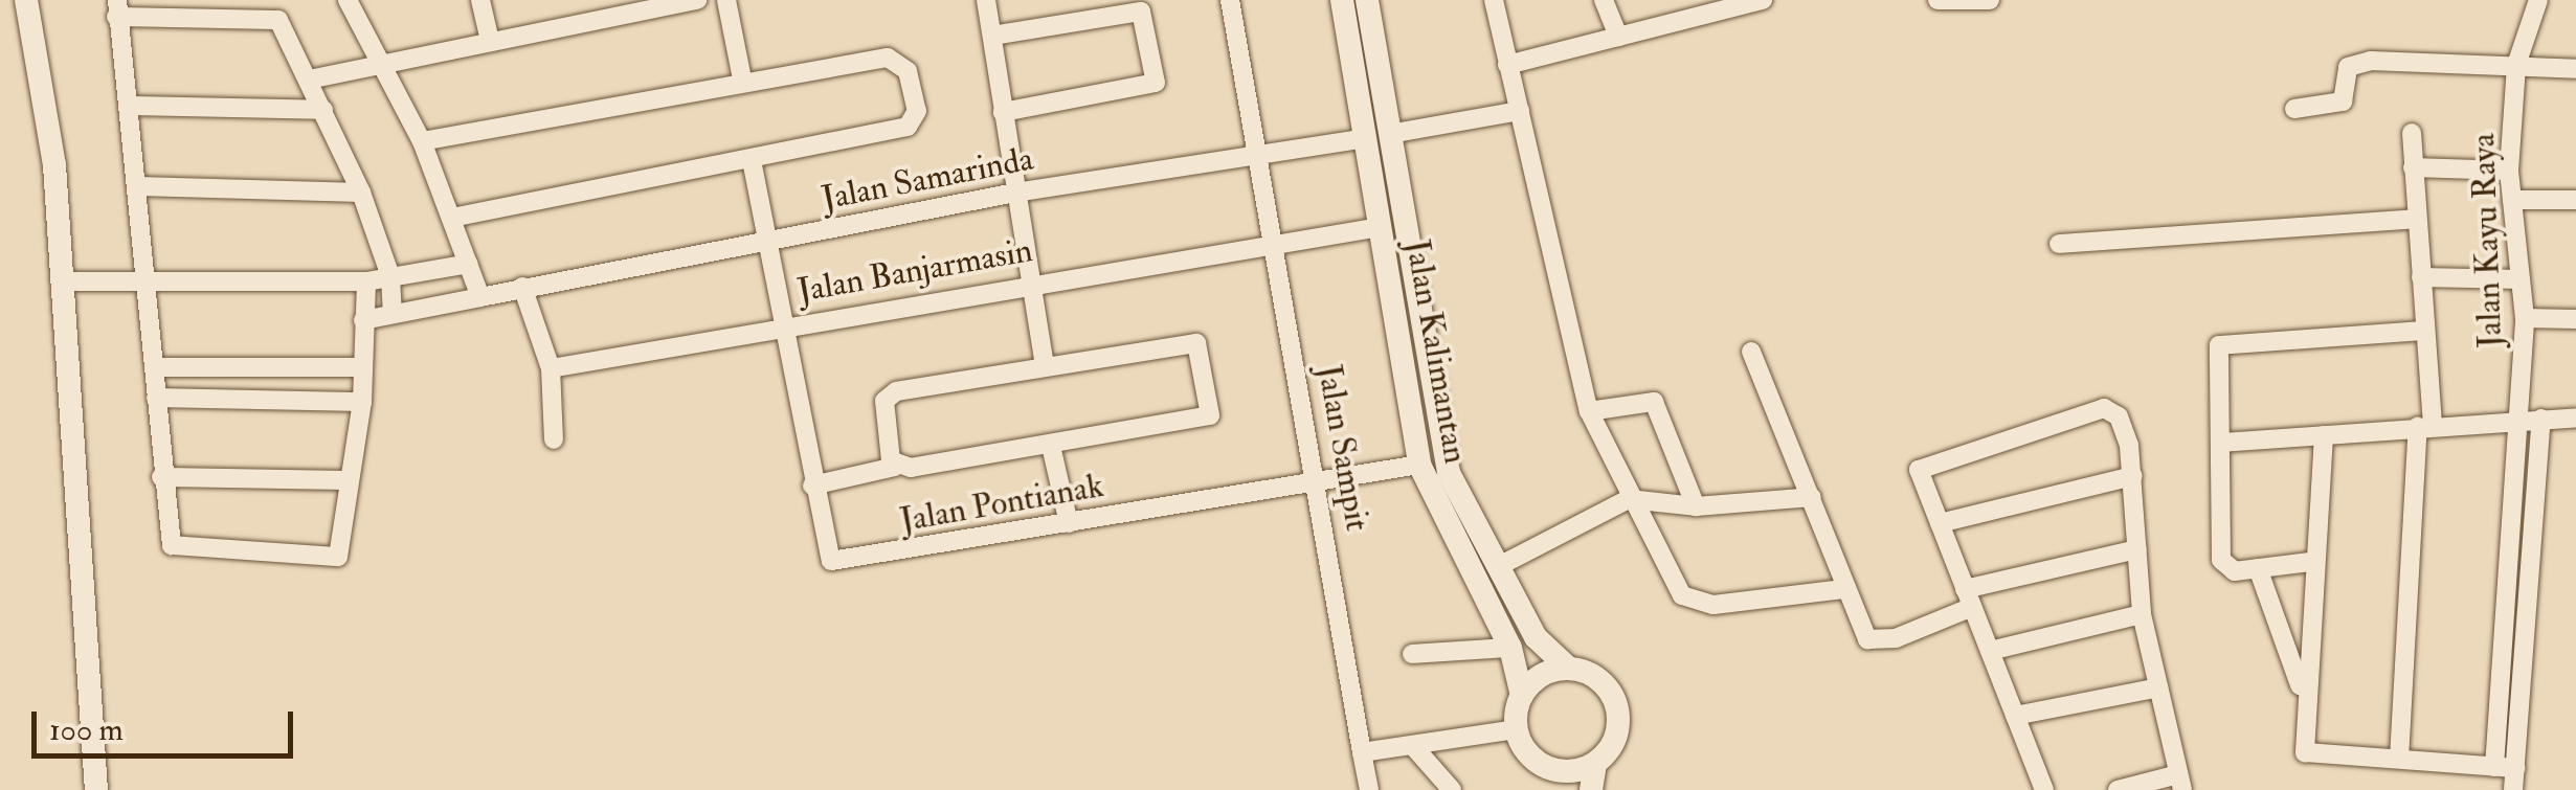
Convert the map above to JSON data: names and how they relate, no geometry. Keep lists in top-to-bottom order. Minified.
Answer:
{"streets":{"main road":["Jalan Kalimantan"],"street":["Jalan Samarinda","Jalan Kayu Raya","Jalan Banjarmasin","Jalan Sampit","Jalan Pontianak"]},"crossings":[["Jalan Samarinda","Jalan Kalimantan"],["Jalan Samarinda","Jalan Sampit"],["Jalan Samarinda","Jalan Pontianak"],["Jalan Banjarmasin","Jalan Kalimantan"],["Jalan Banjarmasin","Jalan Sampit"],["Jalan Banjarmasin","Jalan Pontianak"],["Jalan Kalimantan","Jalan Pontianak"],["Jalan Sampit","Jalan Pontianak"]],"scale_bar":"100 m"}
